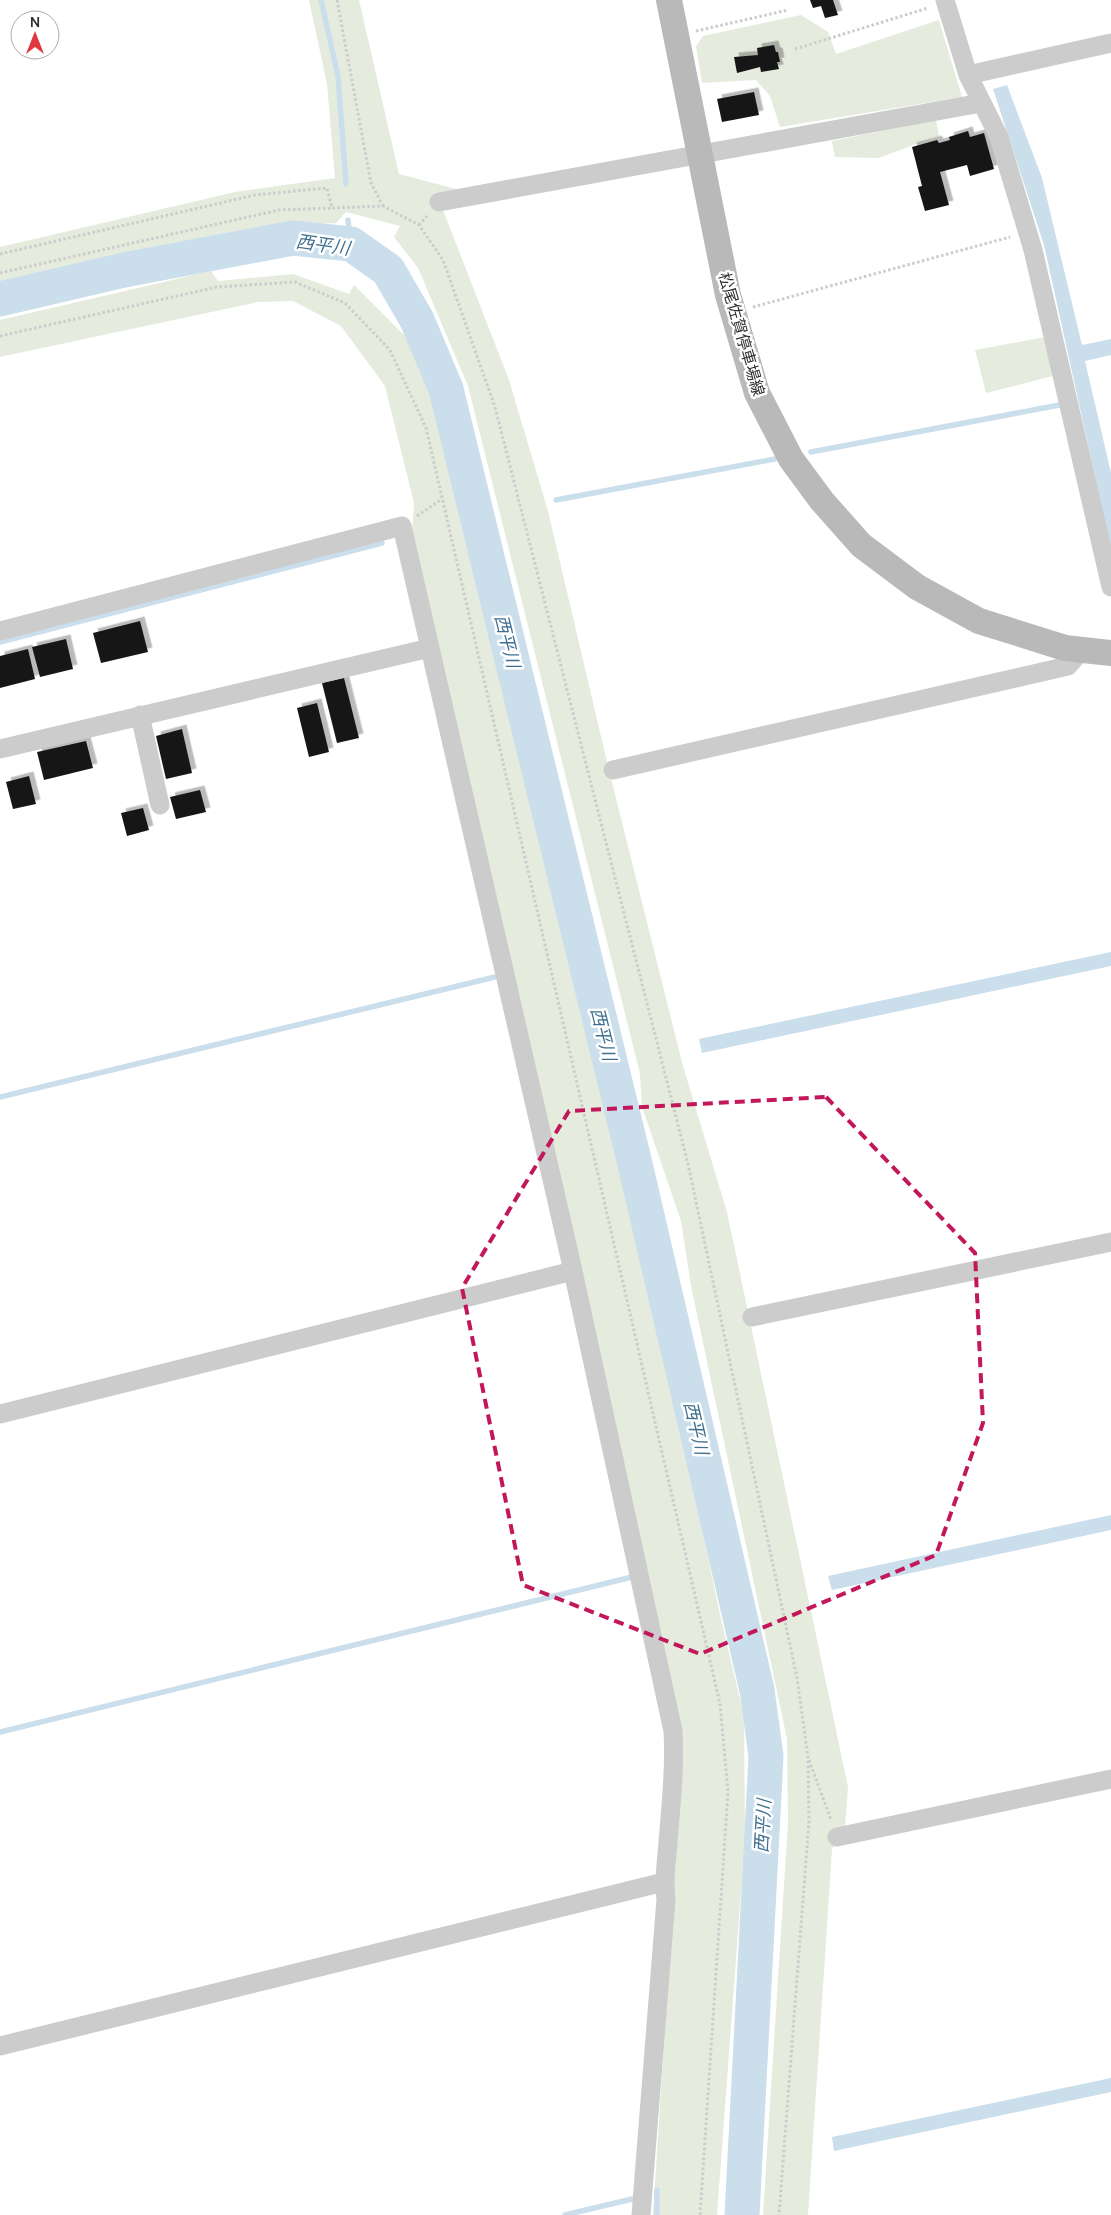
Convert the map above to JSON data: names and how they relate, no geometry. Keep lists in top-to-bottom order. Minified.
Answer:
{"streets":{"main road":["松尾佐賀停車場線"]},"water":["西平川"],"north":"top"}
